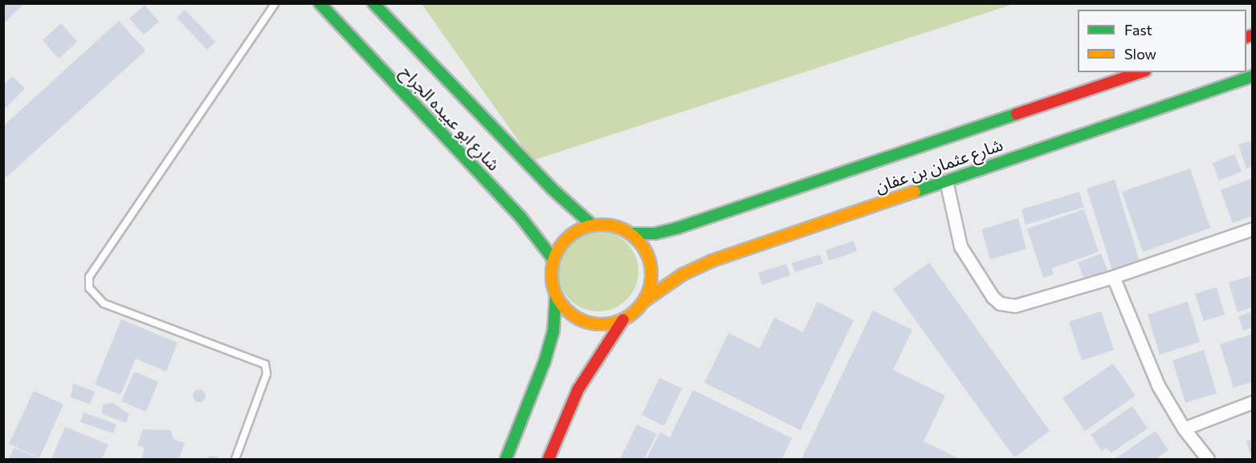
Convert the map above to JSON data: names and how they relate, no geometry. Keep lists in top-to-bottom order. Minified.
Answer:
{"streets":{"main road":["شارع ابو عبيده الجراح","شارع عثمان بن عفان"]},"crossings":[["شارع ابو عبيده الجراح","شارع عثمان بن عفان"]],"legend":["Fast","Slow"]}
